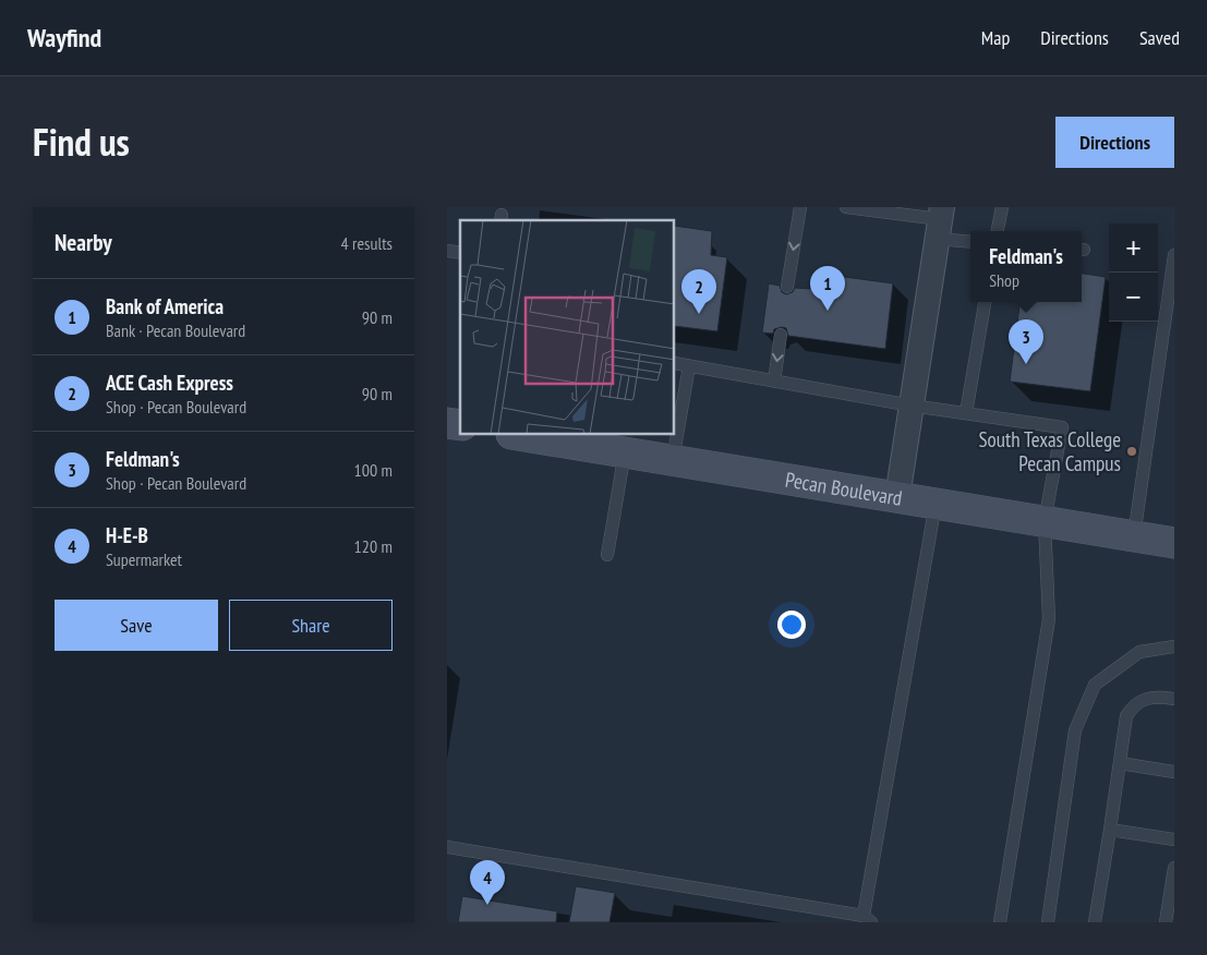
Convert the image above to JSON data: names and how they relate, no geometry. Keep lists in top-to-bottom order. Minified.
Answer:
{"streets":{"main road":["Pecan Boulevard"]},"places":["South Texas College Pecan Campus"],"page":{"header":"Wayfind","nav":["Map","Directions","Saved"],"title":"Find us","buttons":["Directions",["Save","Share"]],"heading":["Nearby","4 results"],"map_buttons":["+","−"],"popup":["Feldman's","Shop"],"pins":["1","2","3","4"],"list":[{"mark":"1","name":"Bank of America","note":"Bank · Pecan Boulevard","value":"90 m"},{"mark":"2","name":"ACE Cash Express","note":"Shop · Pecan Boulevard","value":"90 m"},{"mark":"3","name":"Feldman's","note":"Shop · Pecan Boulevard","value":"100 m"},{"mark":"4","name":"H-E-B","note":"Supermarket","value":"120 m"}]}}
